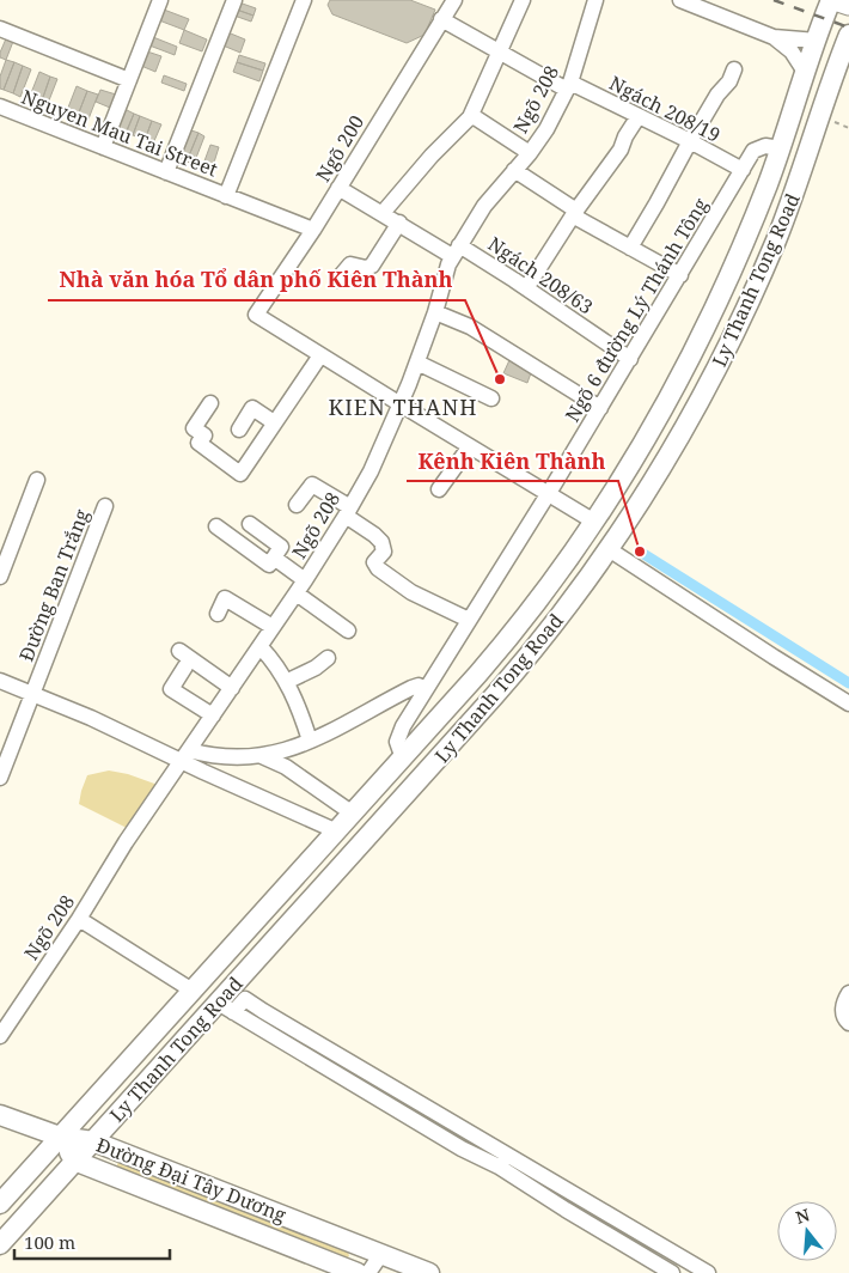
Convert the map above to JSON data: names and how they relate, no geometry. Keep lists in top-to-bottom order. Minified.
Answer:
{"streets":{"main road":["Ly Thanh Tong Road","Đường Đại Tây Dương"],"street":["Ngõ 208","Ngách 208/19","Nguyen Mau Tai Street","Ngõ 200","Ngách 208/63","Ngõ 6 đường Lý Thánh Tông","Đường Ban Trắng"]},"crossings":[["Ngõ 208","Ngách 208/19"],["Ngõ 208","Ngách 208/63"],["Ngách 208/19","Ngõ 200"],["Ngách 208/19","Ngõ 6 đường Lý Thánh Tông"],["Nguyen Mau Tai Street","Ngõ 200"],["Ngõ 200","Ngách 208/63"],["Ngách 208/63","Ngõ 6 đường Lý Thánh Tông"],["Ly Thanh Tong Road","Ngõ 6 đường Lý Thánh Tông"],["Ly Thanh Tong Road","Đường Đại Tây Dương"]],"districts":["KIEN THANH"],"places":["Nhà văn hóa Tổ dân phố Kiên Thành","Kênh Kiên Thành"],"scale_bar":"100 m","north":"top"}
